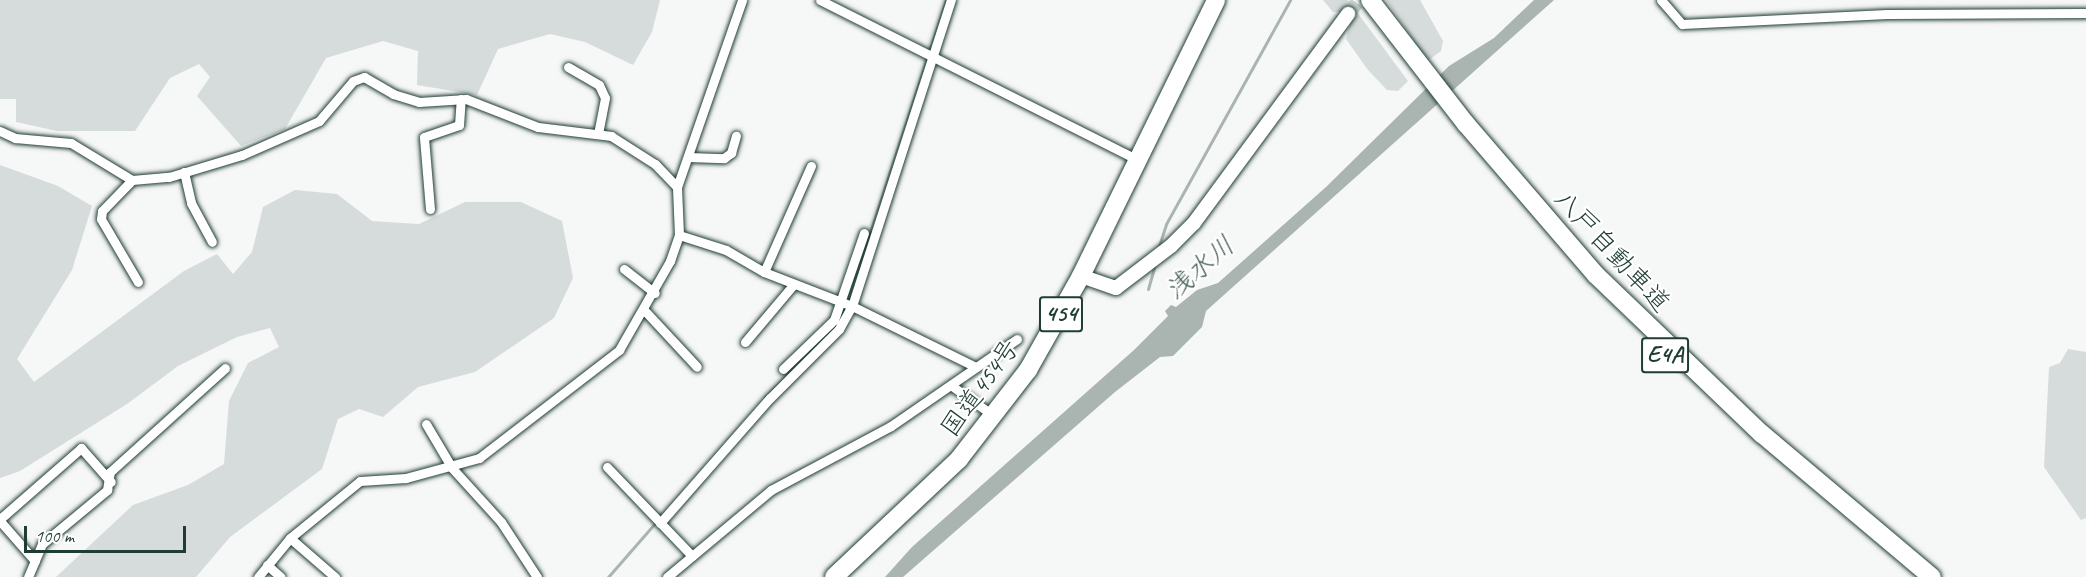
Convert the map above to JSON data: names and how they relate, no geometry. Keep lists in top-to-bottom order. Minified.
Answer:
{"streets":{"highway":["八戸自動車道","454","E4A","国道454号"]},"water":["浅水川"],"scale_bar":"100 m"}
